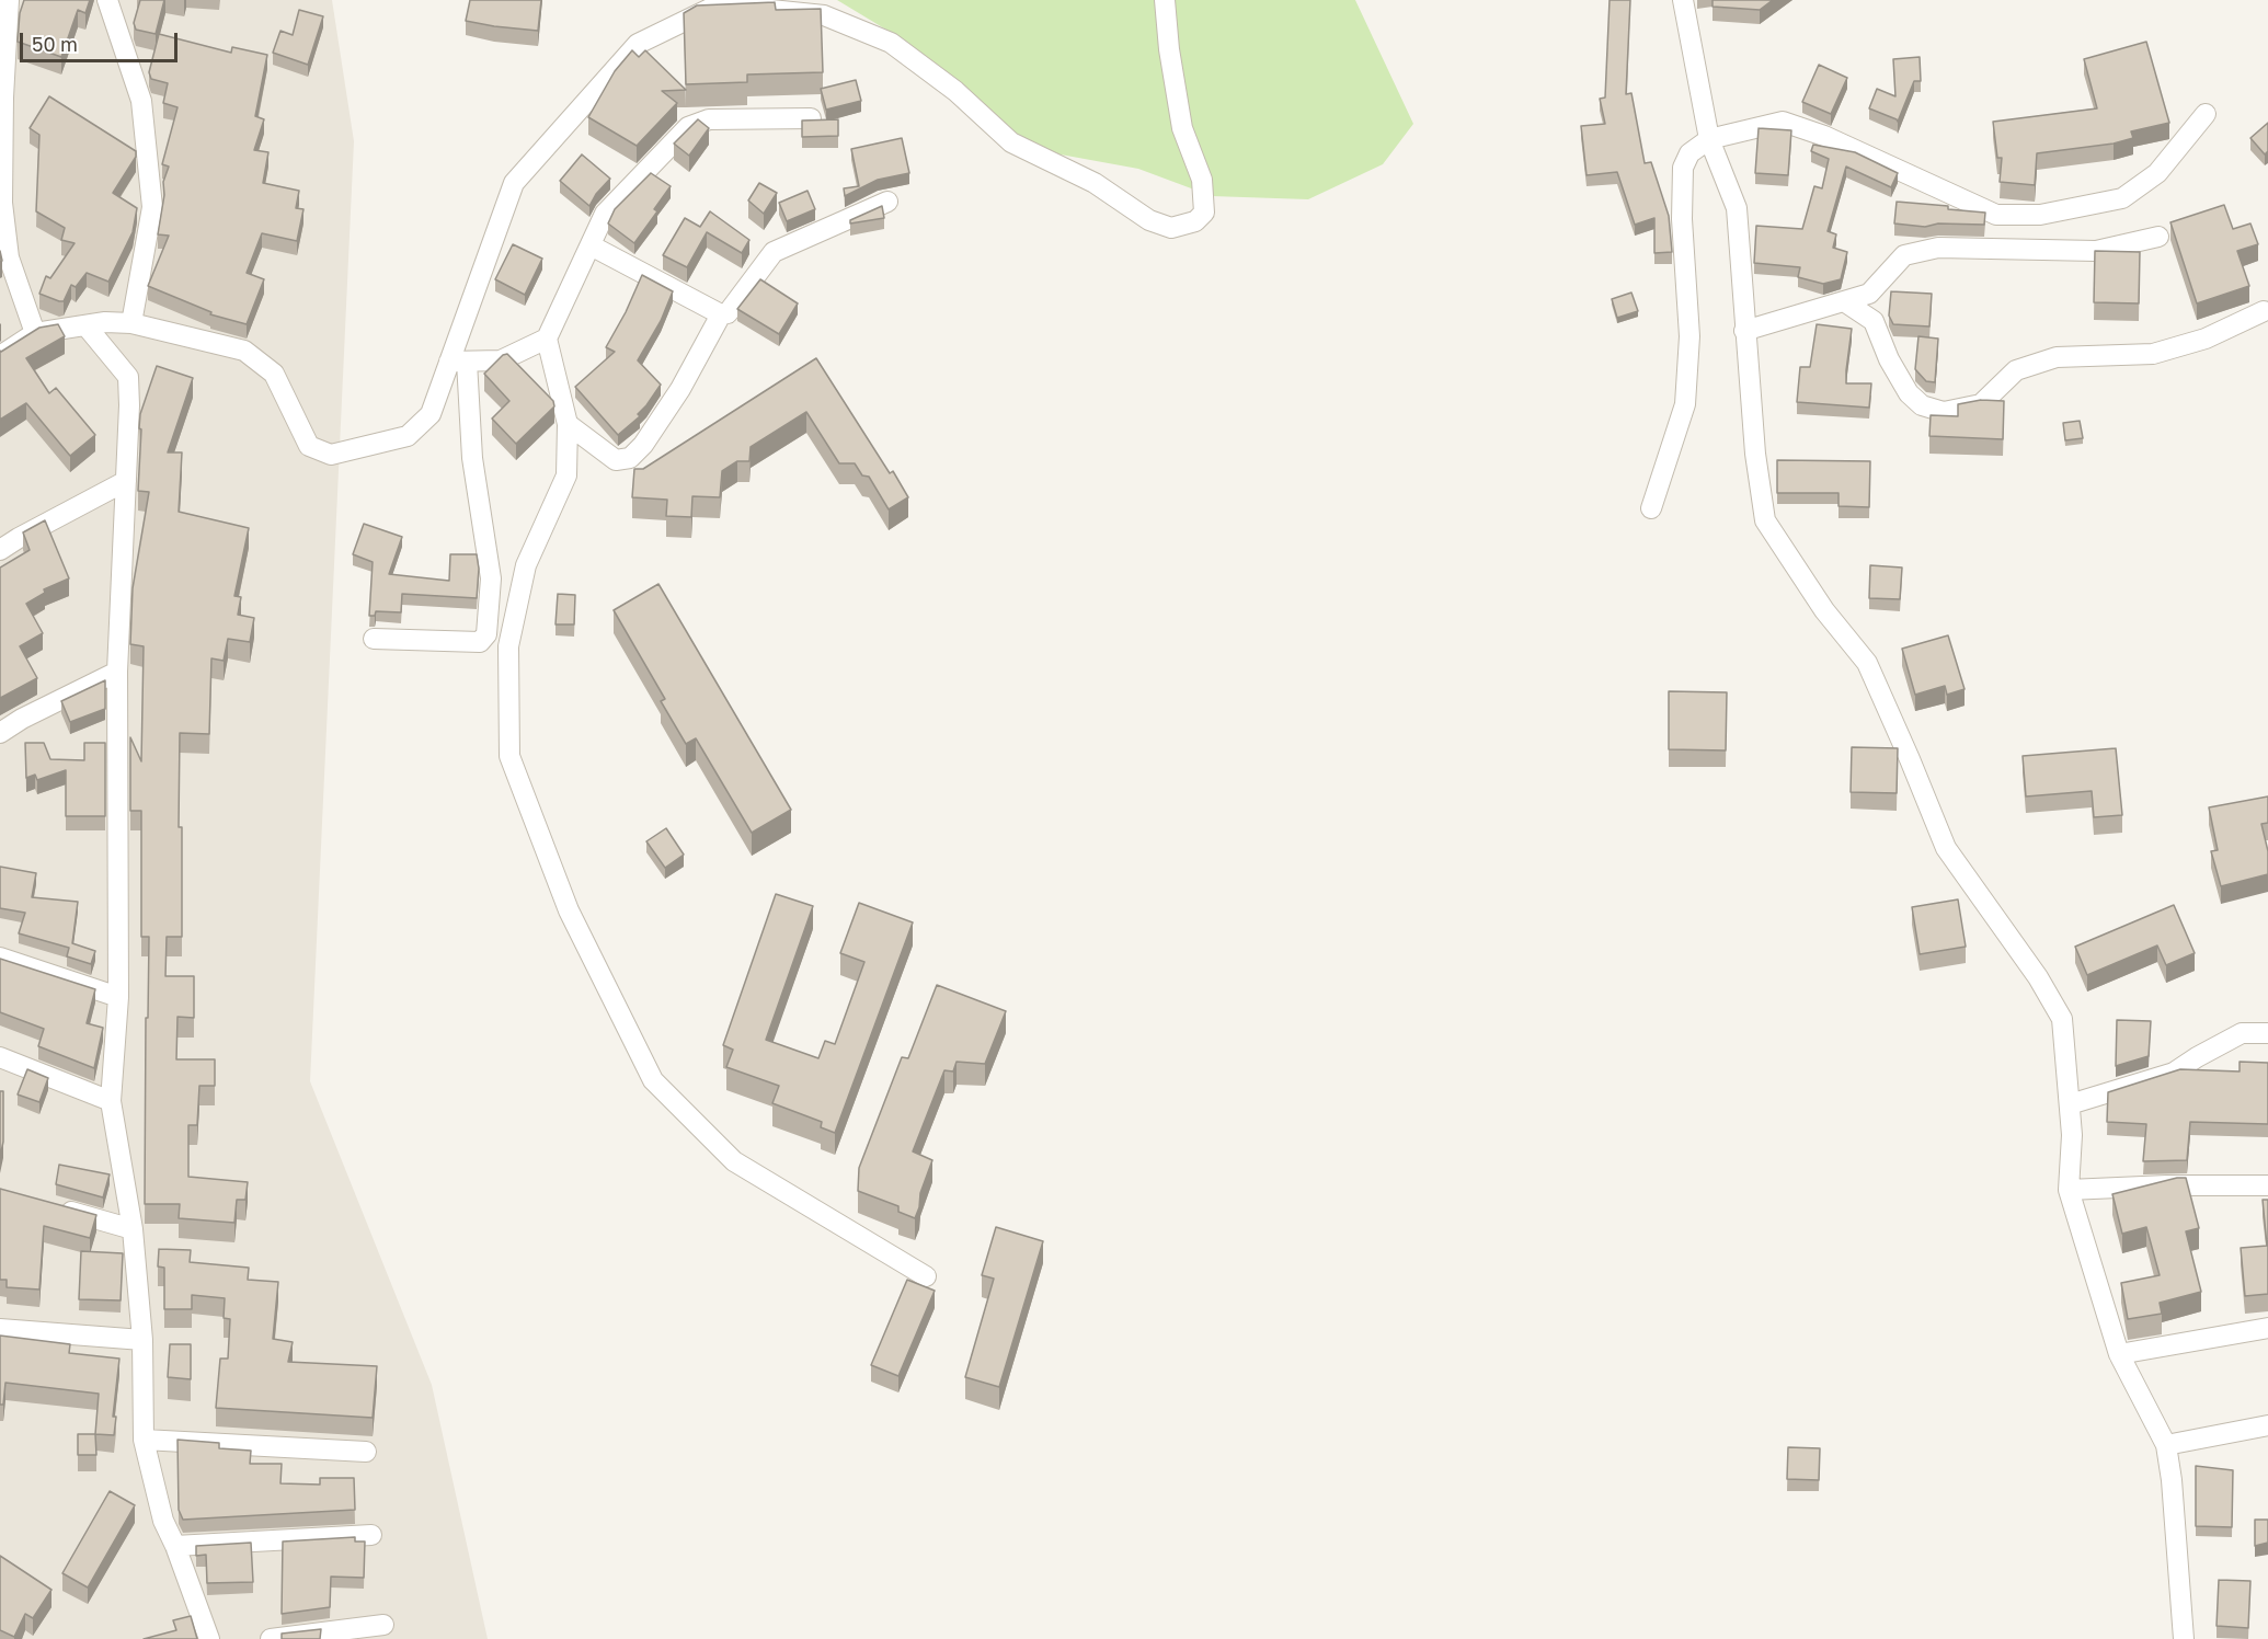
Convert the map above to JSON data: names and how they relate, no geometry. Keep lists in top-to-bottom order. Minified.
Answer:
{"scale_bar":"50 m"}
